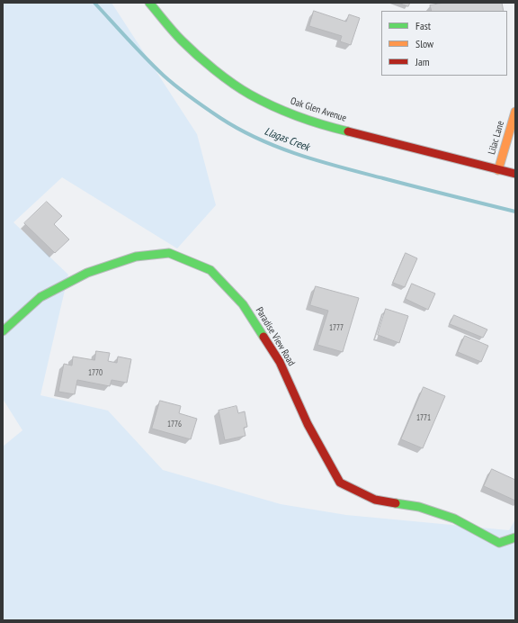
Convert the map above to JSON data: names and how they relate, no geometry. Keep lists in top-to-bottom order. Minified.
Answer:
{"streets":{"street":["Oak Glen Avenue","Lilac Lane","Paradise View Road"]},"crossings":[["Oak Glen Avenue","Lilac Lane"]],"water":["Llagas Creek"],"house_numbers":["1777","1770","1771","1776"],"legend":["Fast","Slow","Jam"]}
